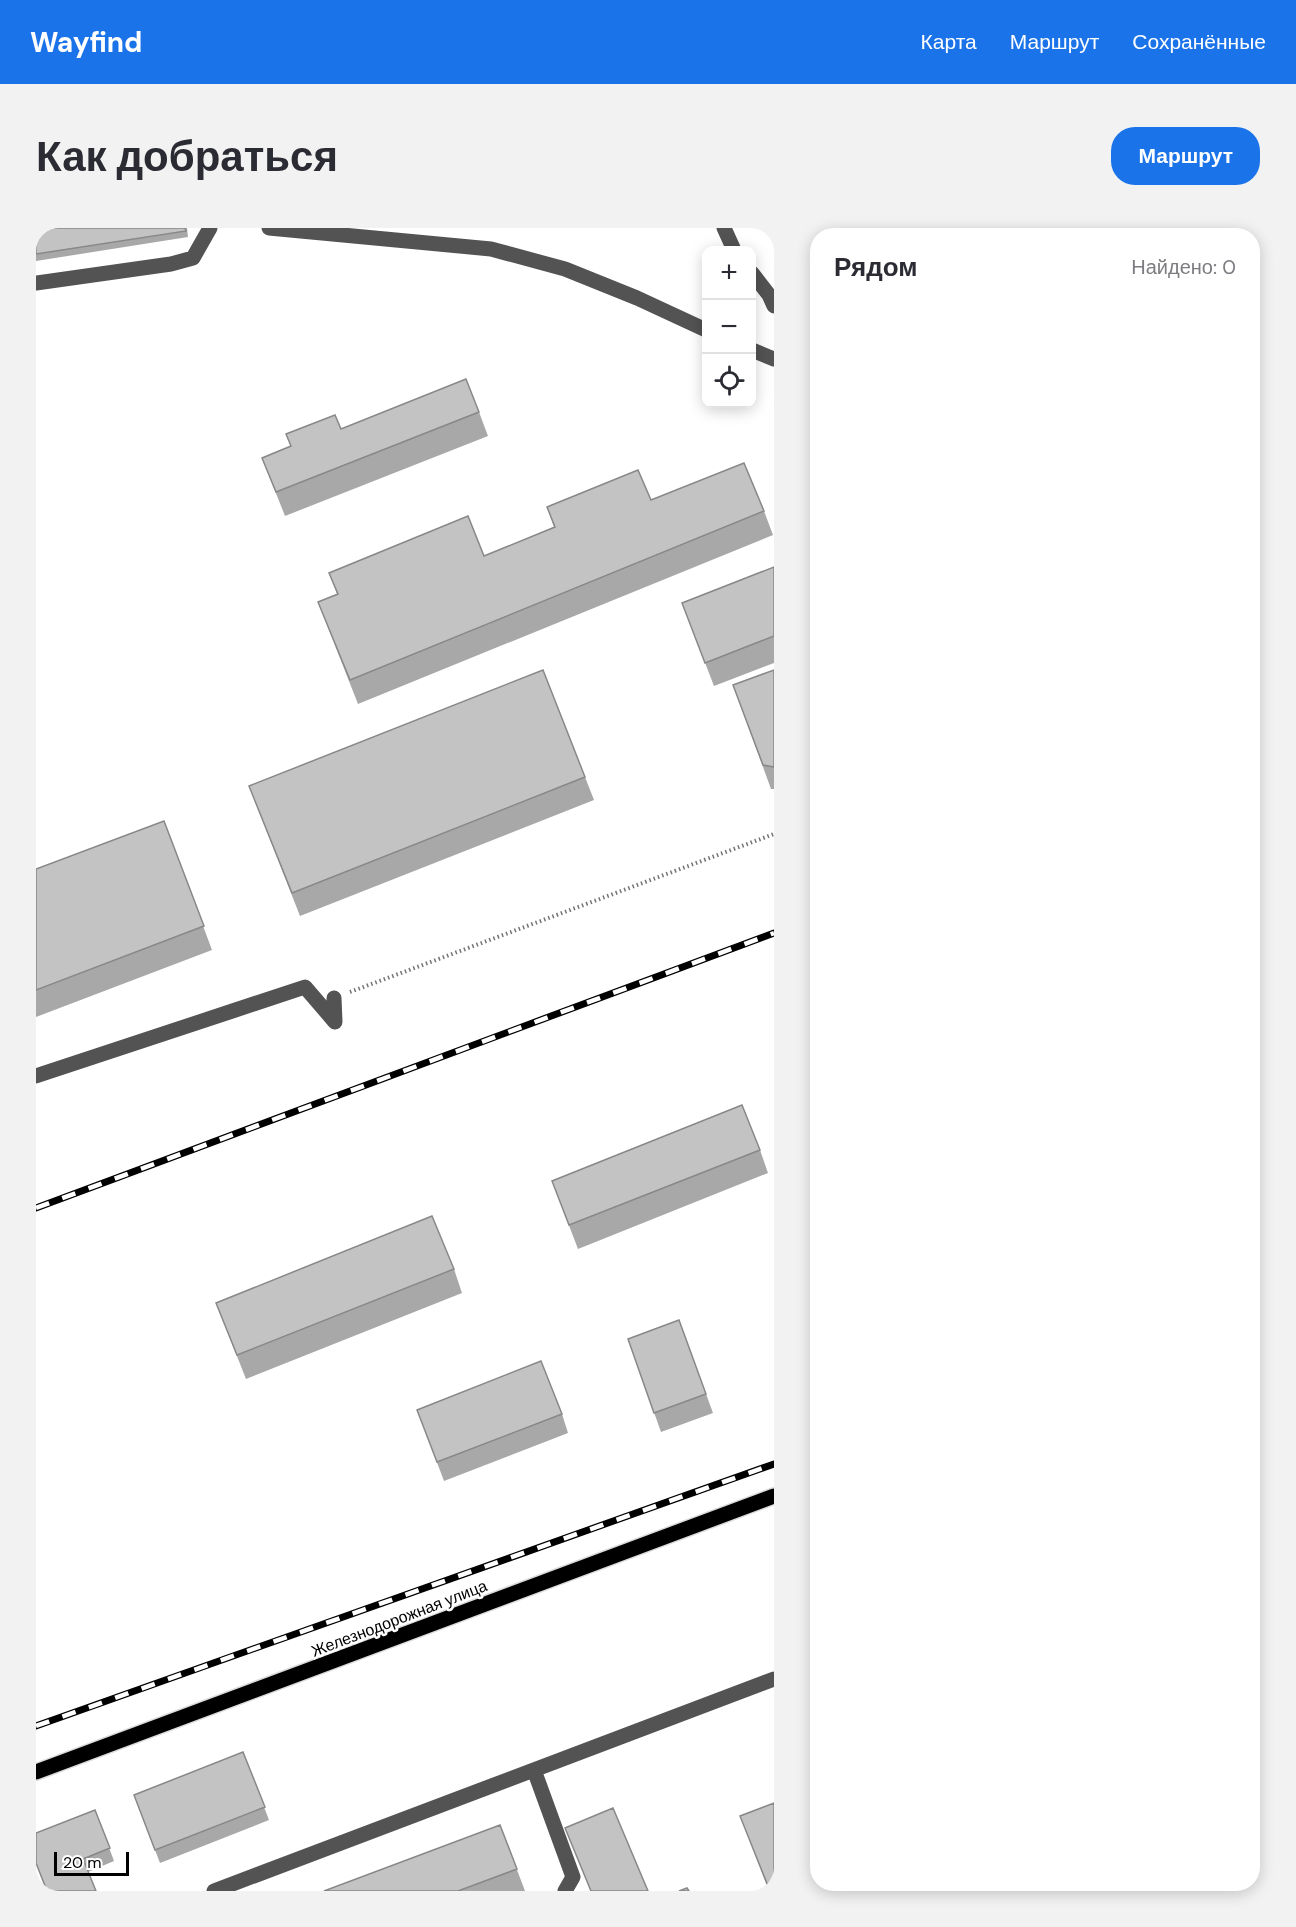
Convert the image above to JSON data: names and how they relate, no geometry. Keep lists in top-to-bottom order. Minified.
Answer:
{"streets":{"main road":["Железнодорожная улица"]},"scale_bar":"20 m","page":{"header":"Wayfind","nav":["Карта","Маршрут","Сохранённые"],"buttons":"Маршрут","title":"Как добраться","heading":["Рядом","Найдено: 0"],"map_buttons":["+","−"],"scale":"20 m"}}
